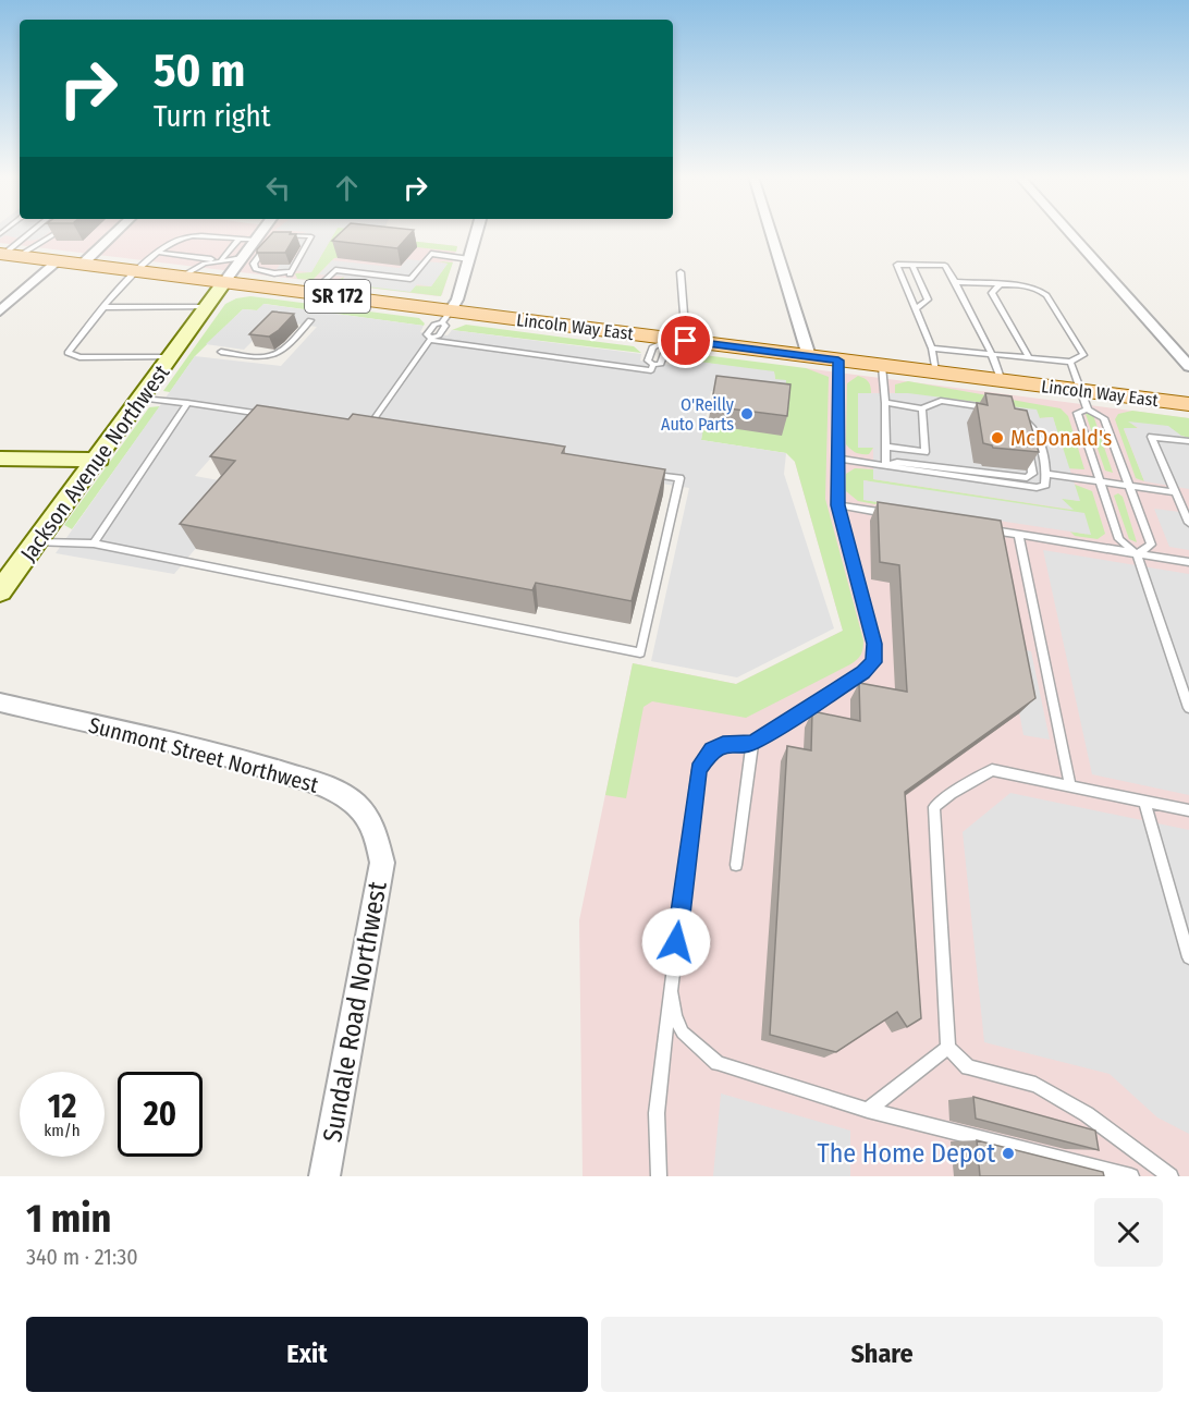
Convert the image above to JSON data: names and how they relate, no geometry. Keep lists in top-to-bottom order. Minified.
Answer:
{"streets":{"main road":["SR 172","Lincoln Way East"],"street":["Jackson Avenue Northwest","Sunmont Street Northwest","Sundale Road Northwest"]},"crossings":[["Lincoln Way East","Jackson Avenue Northwest"],["Sunmont Street Northwest","Sundale Road Northwest"]],"places":["O'Reilly Auto Parts","McDonald's","The Home Depot"],"page":{"turn":["50 m","Turn right"],"speed":"12 km/h","limit":"20","heading":["1 min","340 m · 21:30"],"buttons":["Exit","Share"]}}
